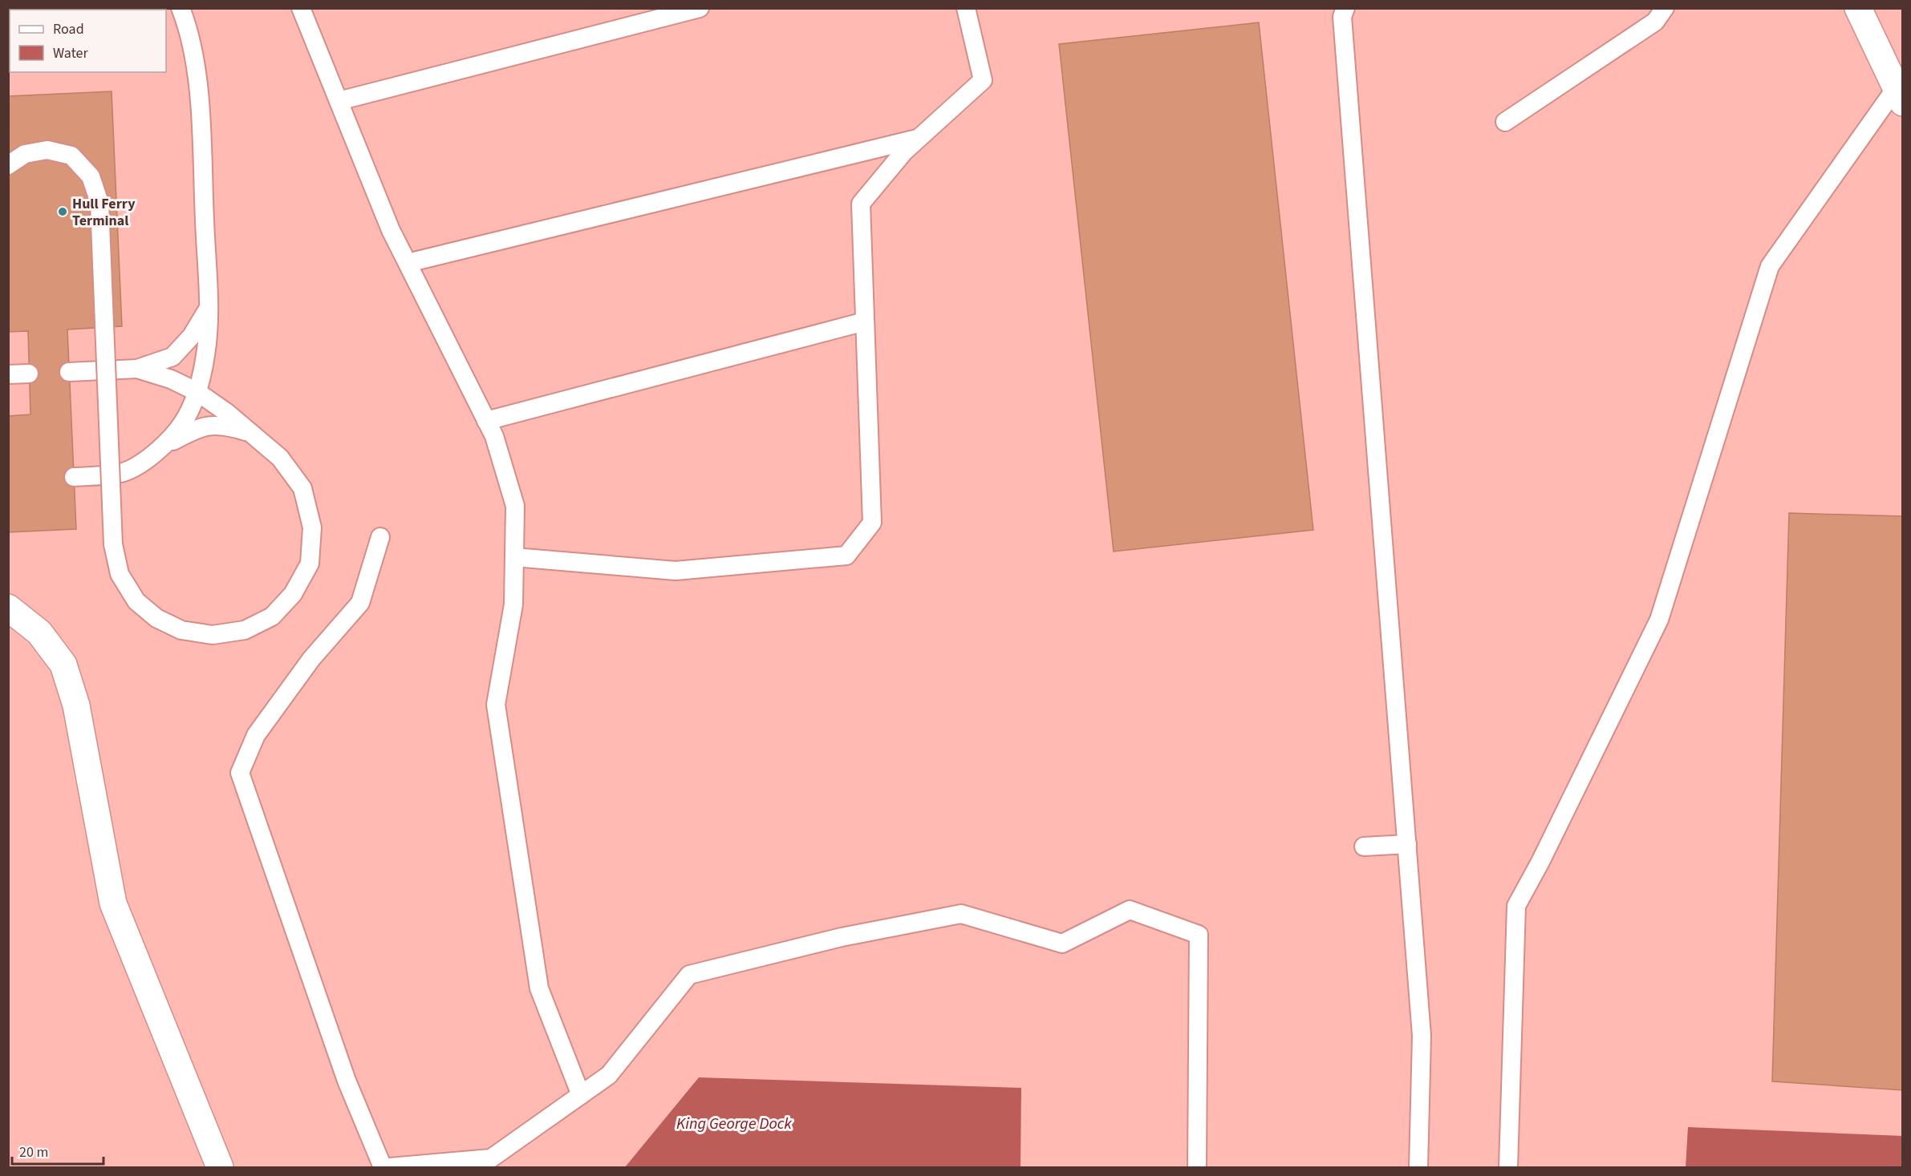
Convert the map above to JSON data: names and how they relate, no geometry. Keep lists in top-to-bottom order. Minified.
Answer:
{"water":["King George Dock"],"places":["Hull Ferry Terminal"],"legend":["Road","Water"],"scale_bar":"20 m"}
